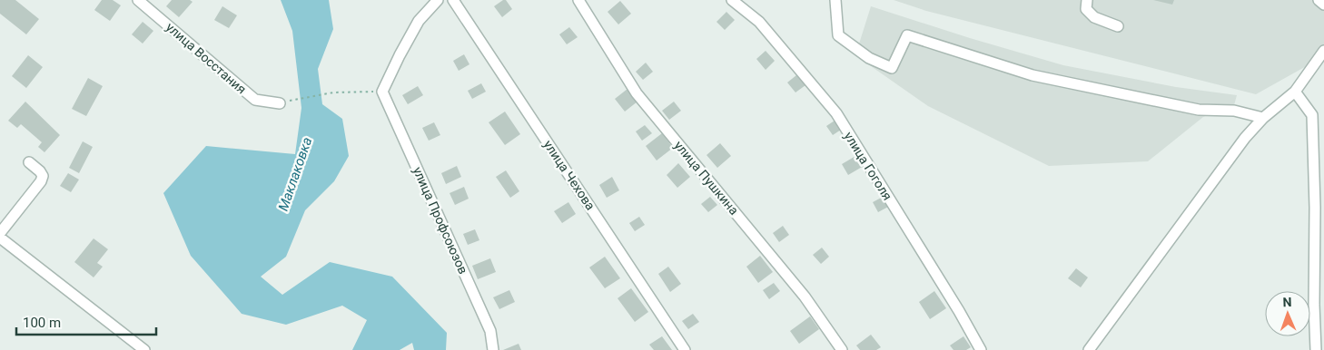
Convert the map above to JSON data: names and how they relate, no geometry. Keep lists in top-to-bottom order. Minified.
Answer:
{"streets":{"street":["улица Восстания","улица Гоголя","улица Чехова","улица Пушкина","улица Профсоюзов"]},"water":["Маклаковка"],"scale_bar":"100 m","north":"top"}
